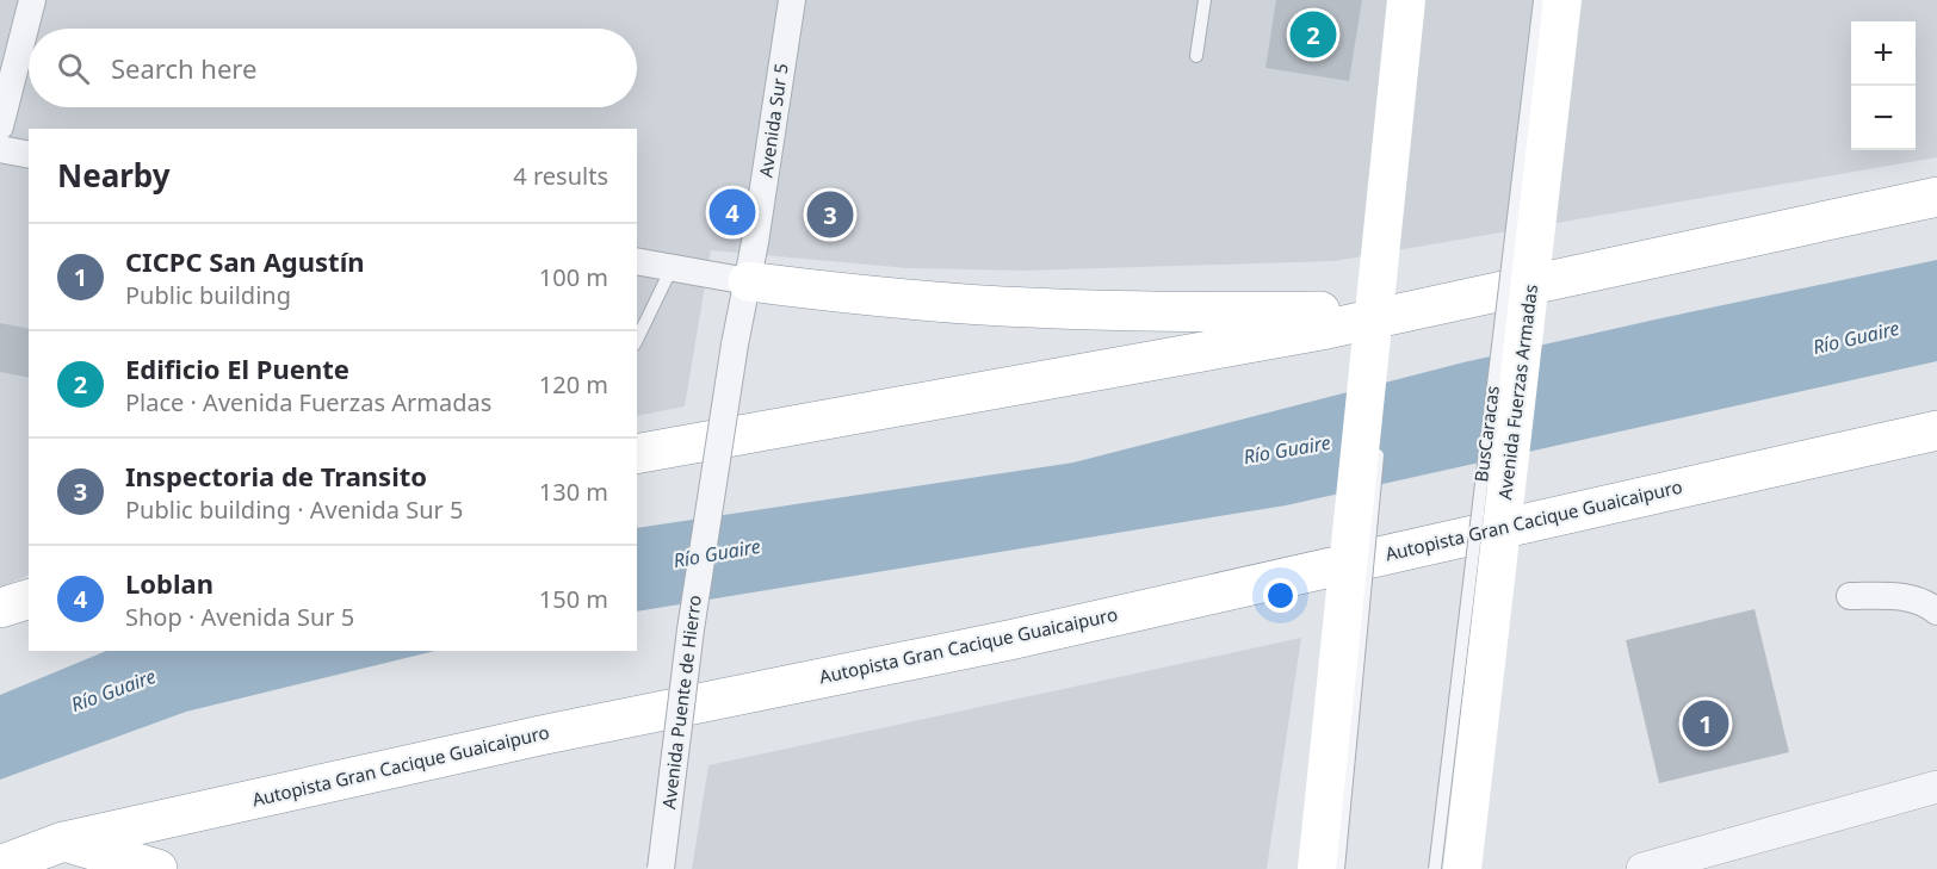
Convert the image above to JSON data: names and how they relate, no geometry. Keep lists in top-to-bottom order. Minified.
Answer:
{"streets":{"highway":["Autopista Gran Cacique Guaicaipuro"],"main road":["Avenida Fuerzas Armadas"],"street":["Avenida Sur 5","Avenida Puente de Hierro"],"lane":["BusCaracas"]},"crossings":[["Avenida Sur 5","Avenida Puente de Hierro"]],"water":["Río Guaire"],"page":{"pins":["2","4","3","1"],"map_buttons":["+","−"],"search":"Search here","heading":["Nearby","4 results"],"list":[{"mark":"1","name":"CICPC San Agustín","note":"Public building","value":"100 m"},{"mark":"2","name":"Edificio El Puente","note":"Place · Avenida Fuerzas Armadas","value":"120 m"},{"mark":"3","name":"Inspectoria de Transito","note":"Public building · Avenida Sur 5","value":"130 m"},{"mark":"4","name":"Loblan","note":"Shop · Avenida Sur 5","value":"150 m"}]}}
